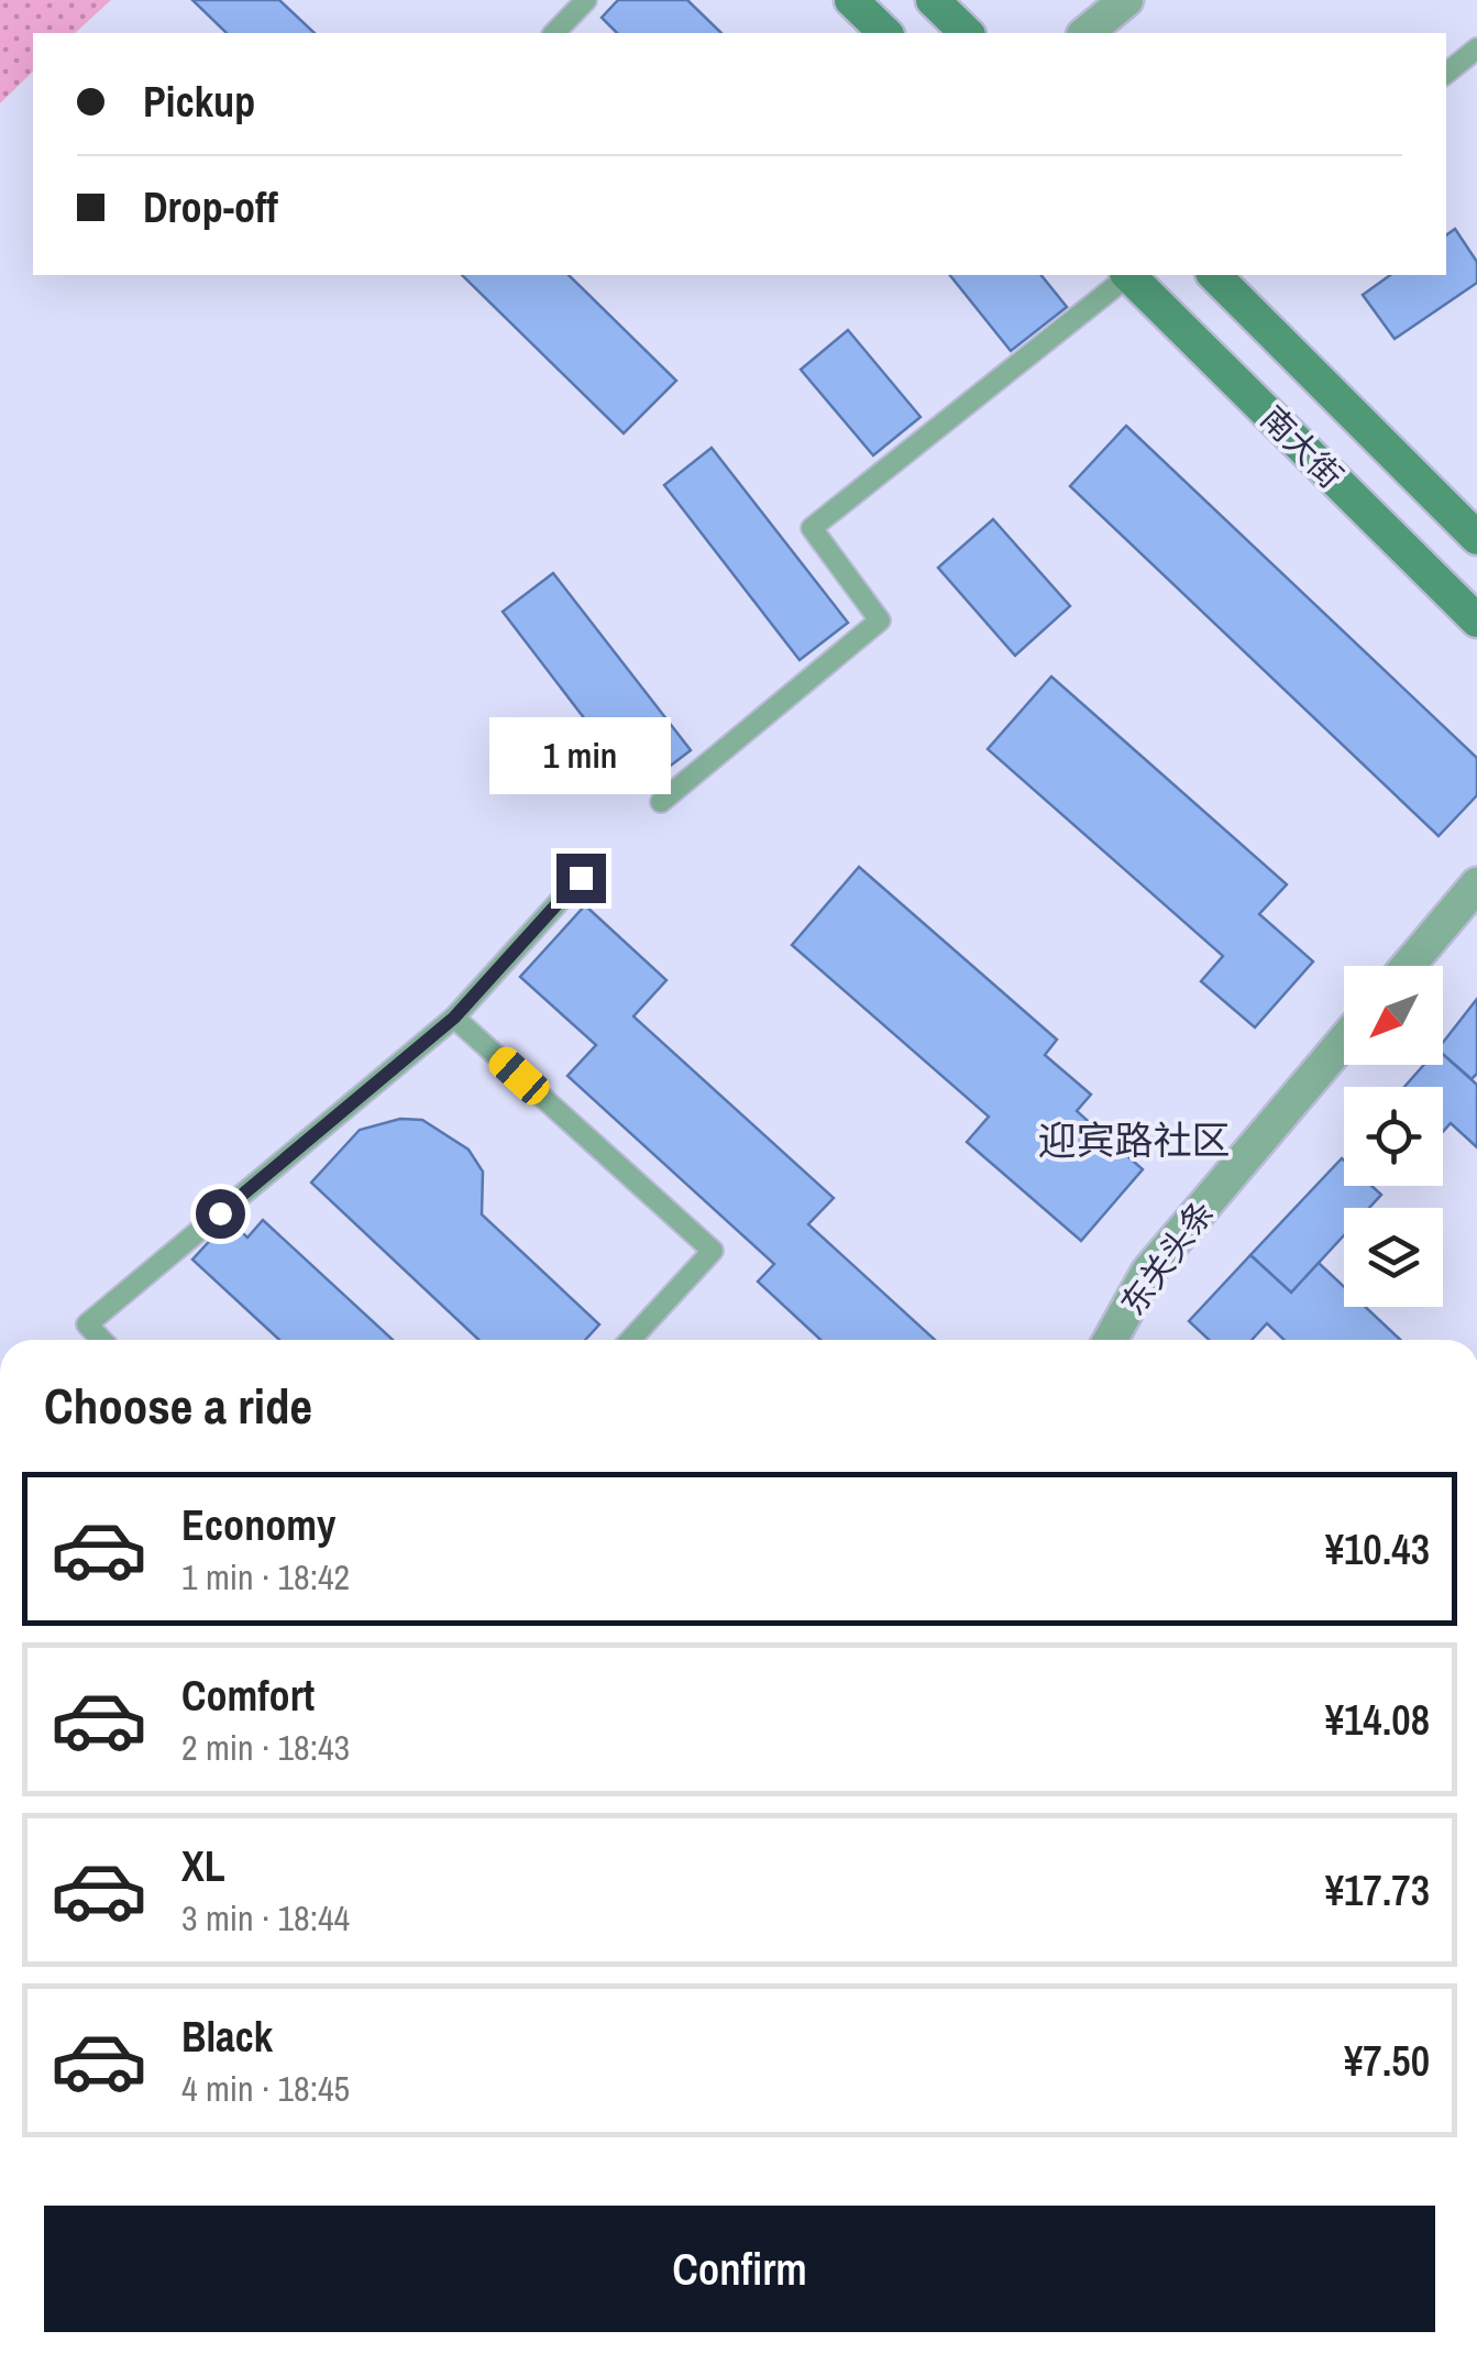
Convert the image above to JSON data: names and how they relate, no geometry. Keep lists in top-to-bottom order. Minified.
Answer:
{"streets":{"main road":["南大街"],"street":["东关头条"]},"districts":["迎宾路社区"],"north":"bottom left","page":{"banner":["Pickup","Drop-off"],"bubble":"1 min","heading":"Choose a ride","list":[{"name":"Economy","note":"1 min · 18:42","value":"¥10.43"},{"name":"Comfort","note":"2 min · 18:43","value":"¥14.08"},{"name":"XL","note":"3 min · 18:44","value":"¥17.73"},{"name":"Black","note":"4 min · 18:45","value":"¥7.50"}],"buttons":"Confirm"}}
